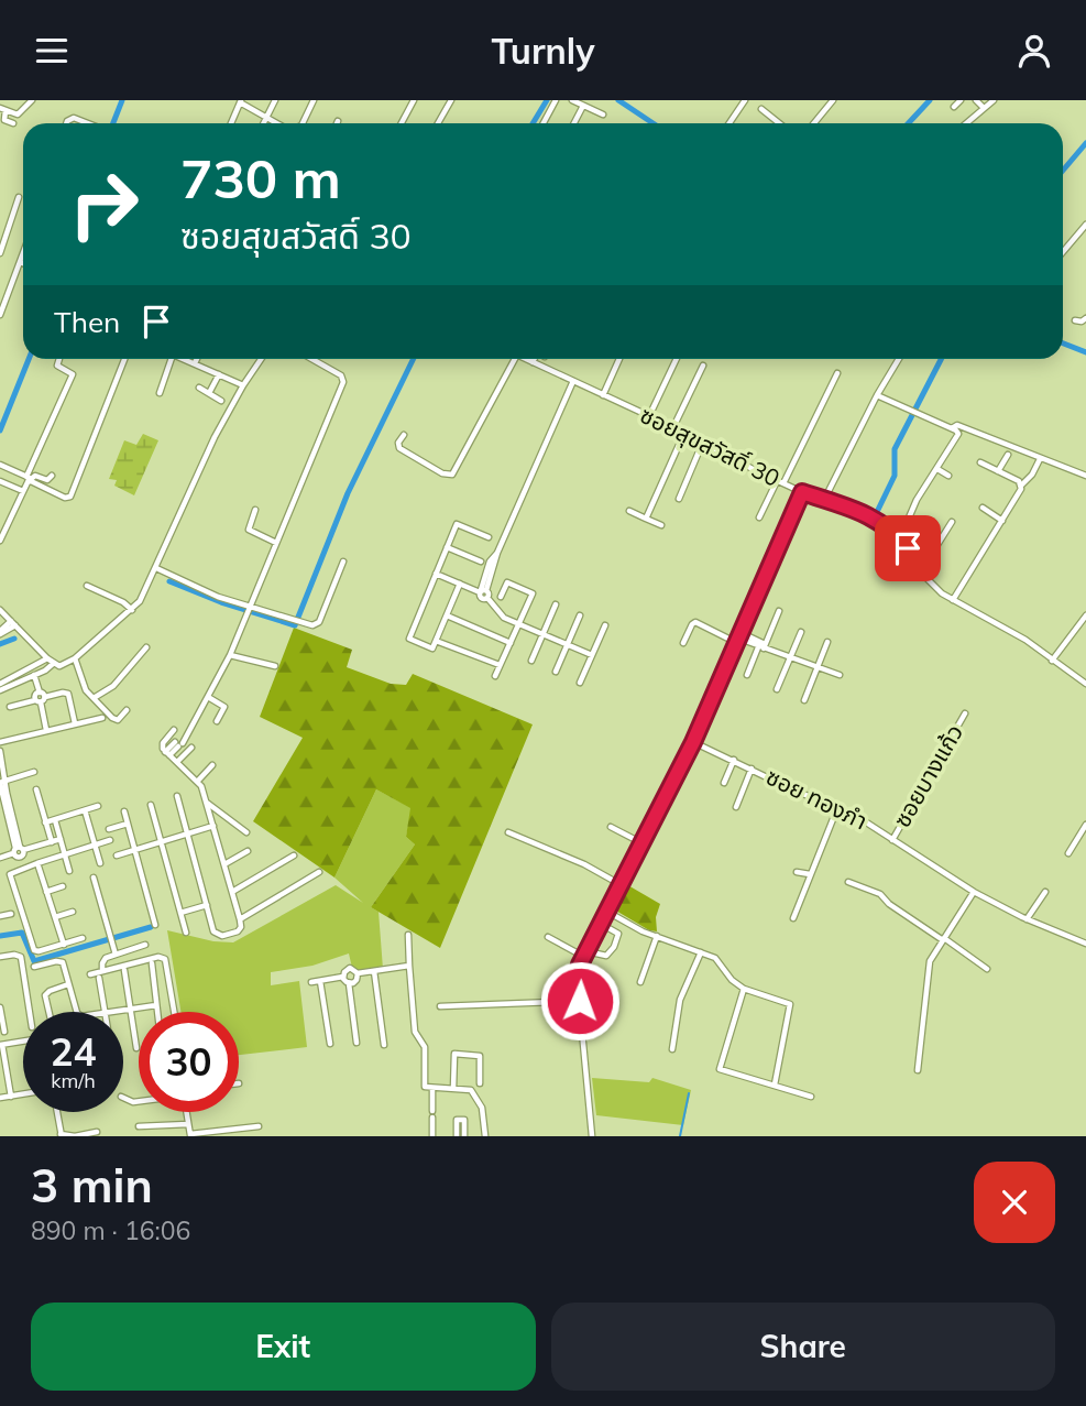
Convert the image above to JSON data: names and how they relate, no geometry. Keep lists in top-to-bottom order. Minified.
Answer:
{"streets":{"street":["ซอยสุขสวัสดิ์ 30","ซอยบางแก้ว","ซอย ทองภํา"]},"crossings":[["ซอยบางแก้ว","ซอย ทองภํา"]],"page":{"header":"Turnly","turn":["730 m","ซอยสุขสวัสดิ์ 30"],"then":"Then","speed":"24 km/h","limit":"30","heading":["3 min","890 m · 16:06"],"buttons":["Exit","Share"]}}
